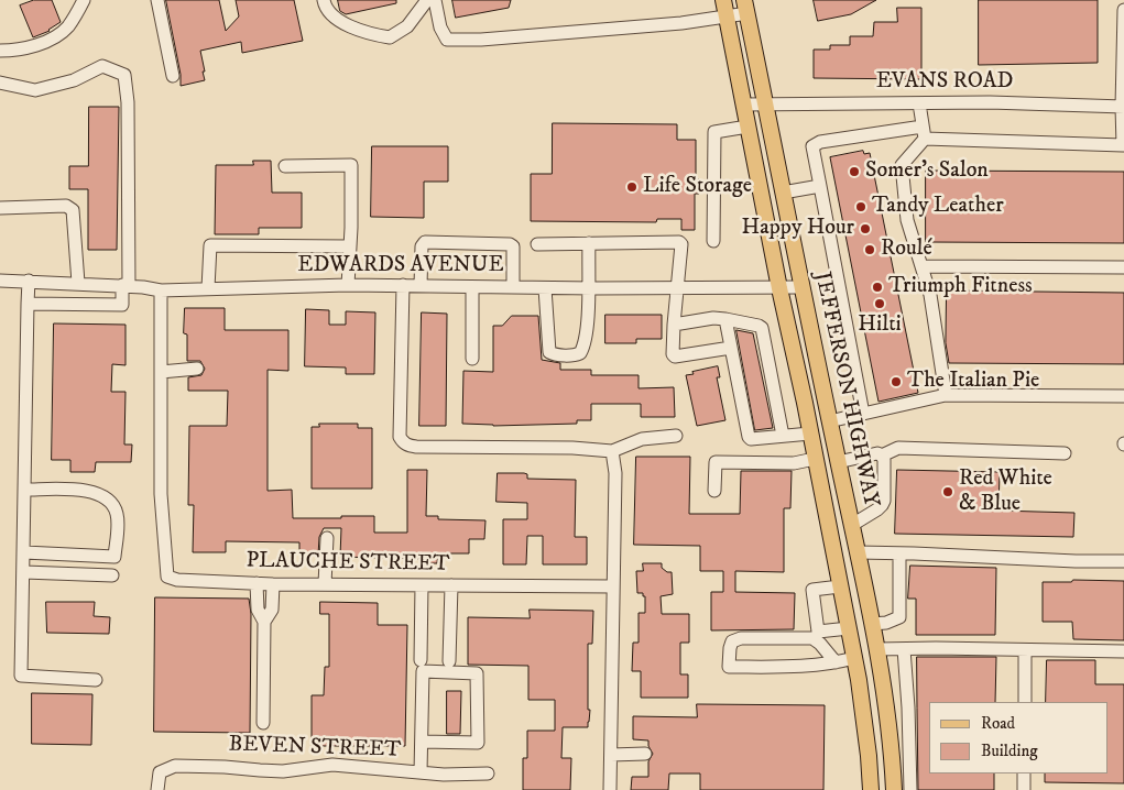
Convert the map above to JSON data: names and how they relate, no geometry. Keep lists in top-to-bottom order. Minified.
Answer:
{"streets":{"main road":["JEFFERSON HIGHWAY"],"street":["EVANS ROAD","EDWARDS AVENUE","PLAUCHE STREET","BEVEN STREET"]},"crossings":[["EVANS ROAD","JEFFERSON HIGHWAY"],["EDWARDS AVENUE","JEFFERSON HIGHWAY"],["EDWARDS AVENUE","PLAUCHE STREET"]],"places":["Somer's Salon","Life Storage","Tandy Leather","Happy Hour","Roulé","Triumph Fitness","Hilti","The Italian Pie","Red White & Blue"],"legend":["Road","Building"]}
